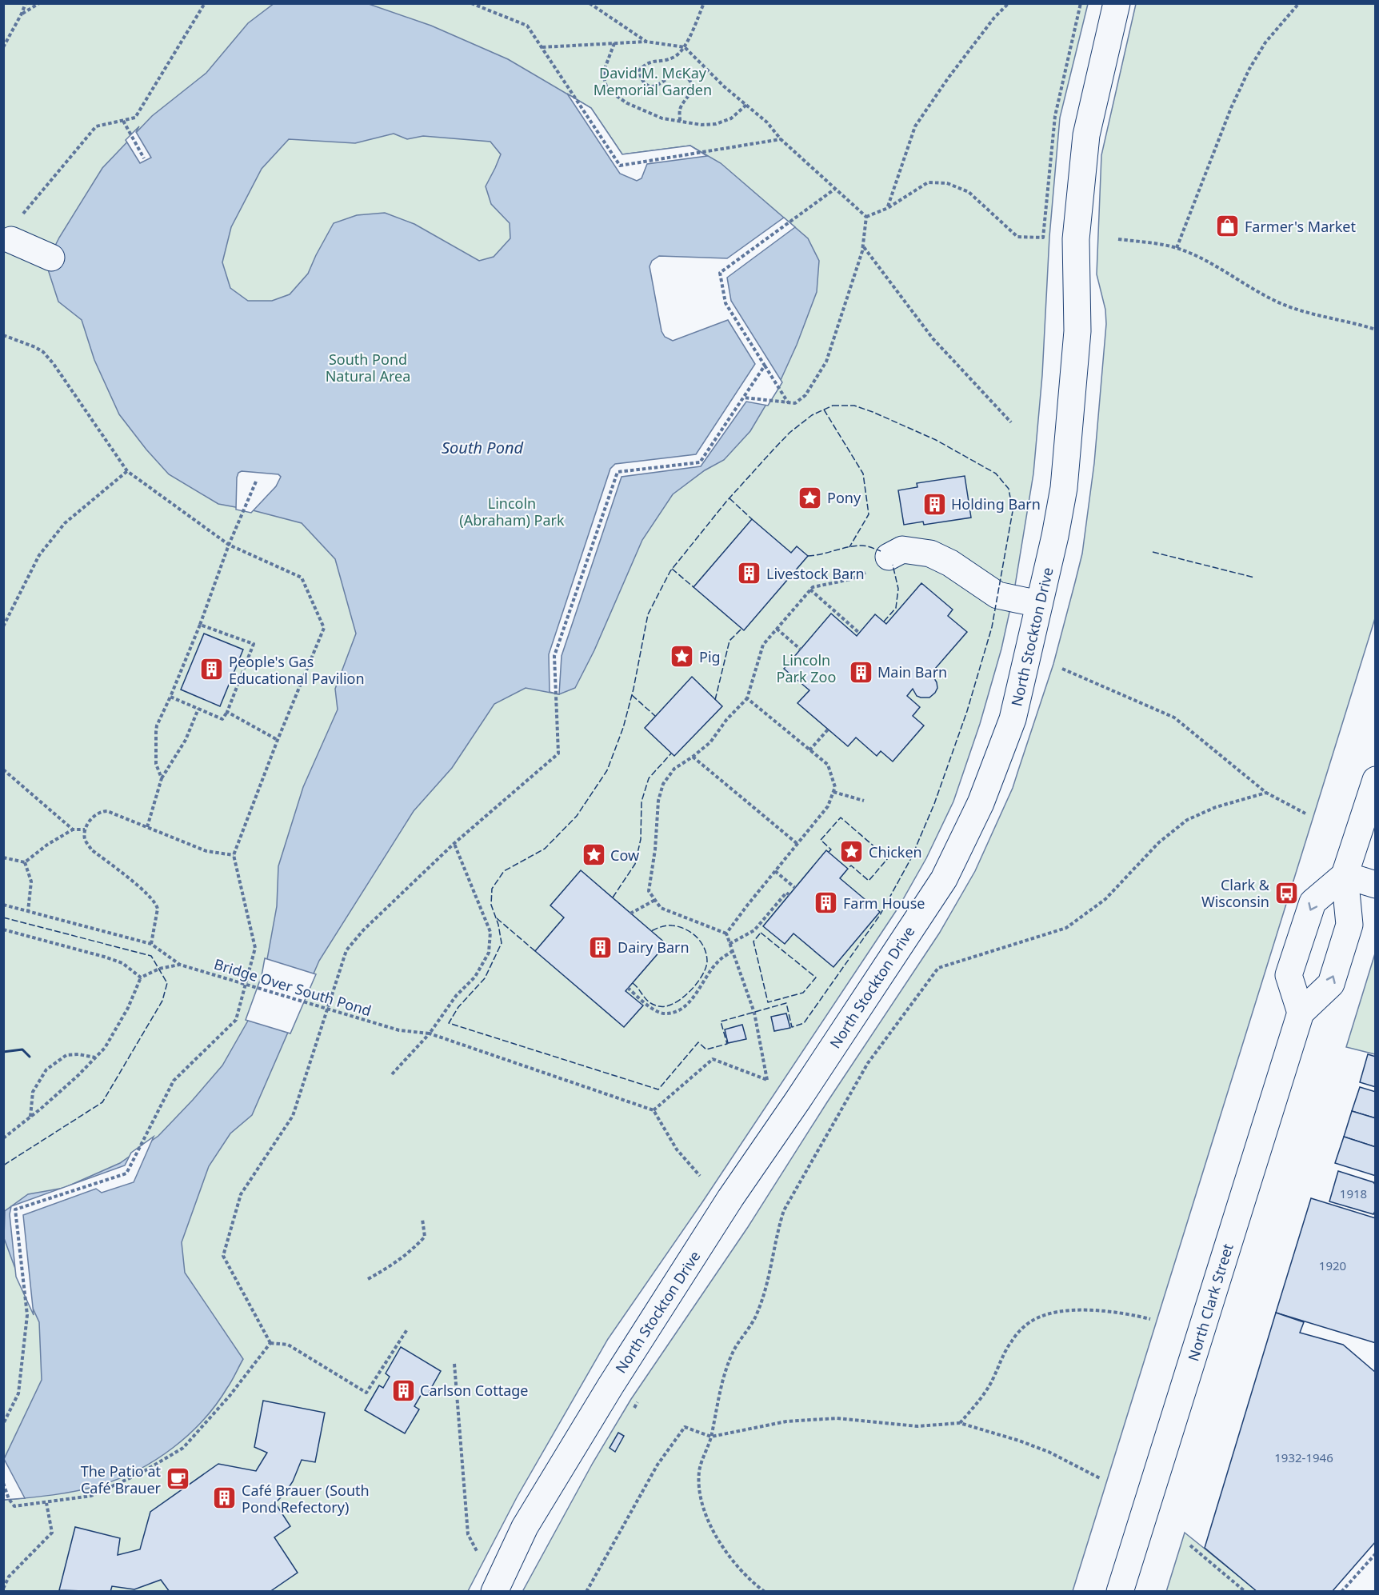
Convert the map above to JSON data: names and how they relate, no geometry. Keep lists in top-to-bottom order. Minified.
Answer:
{"streets":{"street":["North Stockton Drive","North Clark Street"],"path":["Bridge Over South Pond"]},"water":["South Pond"],"parks":["David M. McKay Memorial Garden","South Pond Natural Area","Lincoln (Abraham) Park","Lincoln Park Zoo"],"places":{"shop":["Farmer's Market"],"place":["Pony","Pig","Chicken","Cow"],"building":["Holding Barn","Livestock Barn","People's Gas Educational Pavilion","Main Barn","Farm House","Dairy Barn","Carlson Cottage","Café Brauer (South Pond Refectory)"],"bus stop":["Clark & Wisconsin"],"cafe":["The Patio at Café Brauer"]},"house_numbers":["1918","1920","1932-1946"]}
